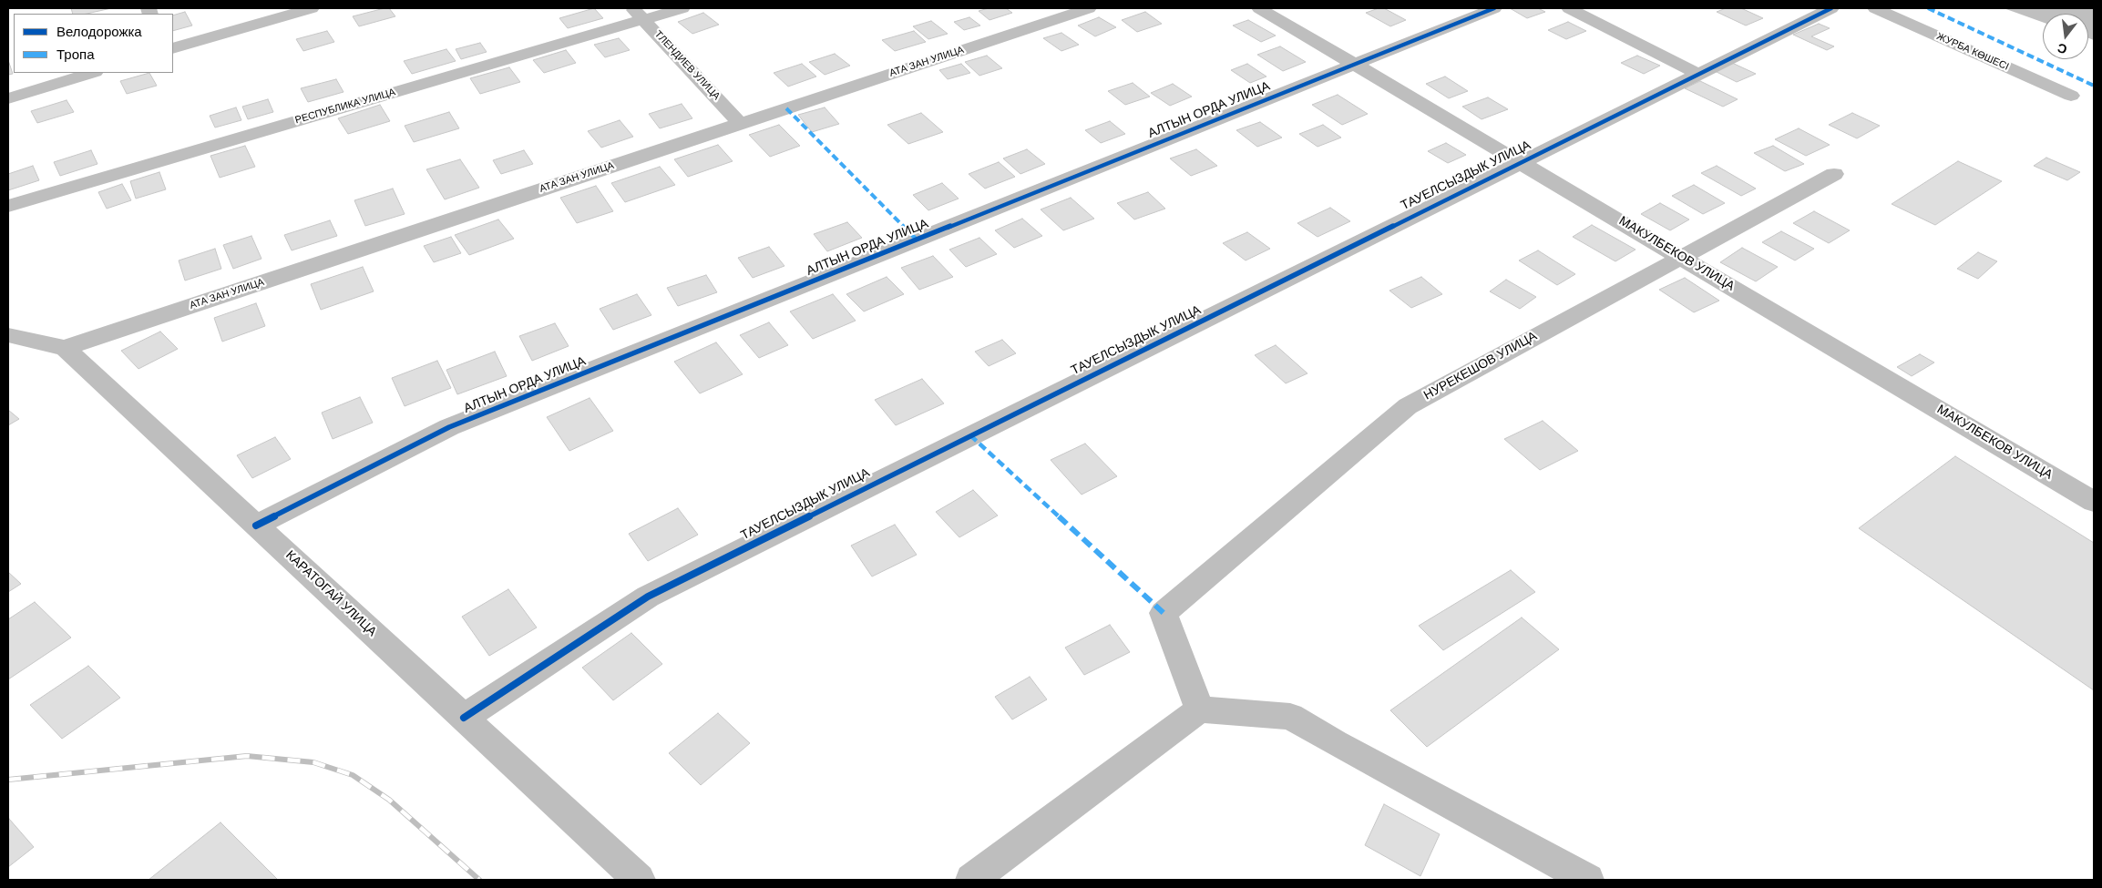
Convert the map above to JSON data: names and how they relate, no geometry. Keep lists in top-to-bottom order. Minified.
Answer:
{"streets":{"street":["ЖУРБА КӨШЕСІ","АТА ЗАН УЛИЦА","ТЛЕНДИЕВ УЛИЦА","РЕСПУБЛИКА УЛИЦА","АЛТЫН ОРДА УЛИЦА","ТАУЕЛСЫЗДЫК УЛИЦА","МАКУЛБЕКОВ УЛИЦА","НУРЕКЕШОВ УЛИЦА","КАРАТОГАЙ УЛИЦА"]},"crossings":[["АТА ЗАН УЛИЦА","ТЛЕНДИЕВ УЛИЦА"],["АТА ЗАН УЛИЦА","КАРАТОГАЙ УЛИЦА"],["ТЛЕНДИЕВ УЛИЦА","РЕСПУБЛИКА УЛИЦА"],["АЛТЫН ОРДА УЛИЦА","МАКУЛБЕКОВ УЛИЦА"],["АЛТЫН ОРДА УЛИЦА","КАРАТОГАЙ УЛИЦА"],["ТАУЕЛСЫЗДЫК УЛИЦА","МАКУЛБЕКОВ УЛИЦА"],["ТАУЕЛСЫЗДЫК УЛИЦА","КАРАТОГАЙ УЛИЦА"],["МАКУЛБЕКОВ УЛИЦА","НУРЕКЕШОВ УЛИЦА"]],"legend":["Велодорожка","Тропа"],"north":"bottom"}
